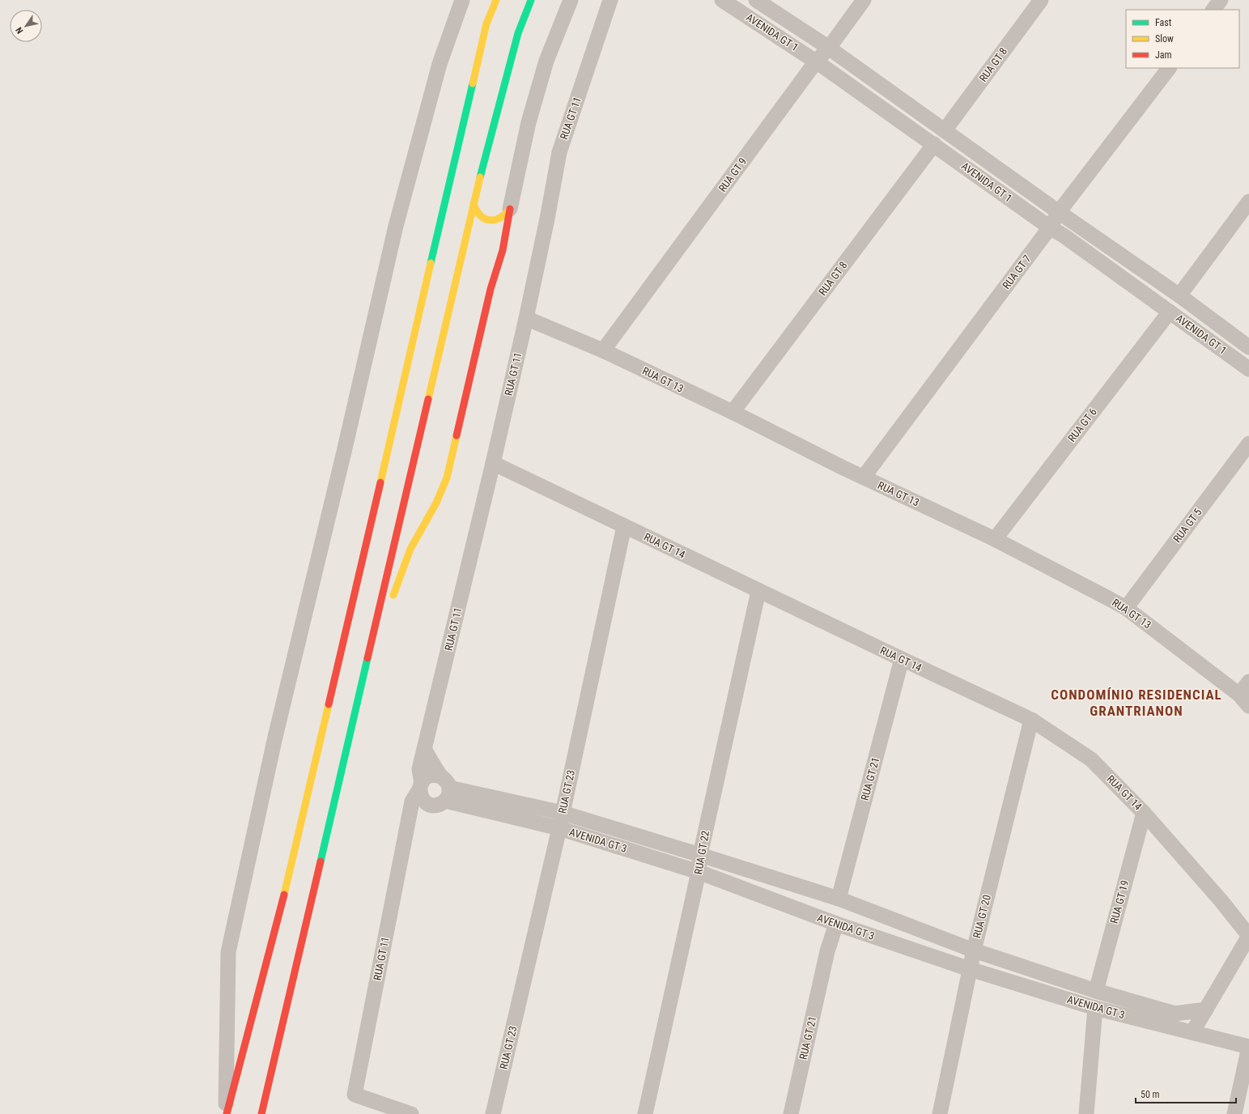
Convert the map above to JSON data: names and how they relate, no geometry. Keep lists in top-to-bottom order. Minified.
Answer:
{"streets":{"street":["AVENIDA GT 1","RUA GT 8","RUA GT 11","RUA GT 9","RUA GT 7","RUA GT 13","RUA GT 6","RUA GT 5","RUA GT 14","RUA GT 21","RUA GT 23","AVENIDA GT 3","RUA GT 22","RUA GT 19","RUA GT 20"]},"crossings":[["AVENIDA GT 1","RUA GT 8"],["AVENIDA GT 1","RUA GT 9"],["AVENIDA GT 1","RUA GT 7"],["AVENIDA GT 1","RUA GT 6"],["RUA GT 8","RUA GT 13"],["RUA GT 11","RUA GT 13"],["RUA GT 11","RUA GT 14"],["RUA GT 11","AVENIDA GT 3"],["RUA GT 9","RUA GT 13"],["RUA GT 7","RUA GT 13"],["RUA GT 13","RUA GT 6"],["RUA GT 13","RUA GT 5"],["RUA GT 14","RUA GT 21"],["RUA GT 14","RUA GT 23"],["RUA GT 14","RUA GT 22"],["RUA GT 14","RUA GT 19"],["RUA GT 14","RUA GT 20"],["RUA GT 21","AVENIDA GT 3"],["RUA GT 23","AVENIDA GT 3"],["AVENIDA GT 3","RUA GT 22"],["AVENIDA GT 3","RUA GT 19"],["AVENIDA GT 3","RUA GT 20"]],"districts":["CONDOMÍNIO RESIDENCIAL GRANTRIANON"],"legend":["Fast","Slow","Jam"],"scale_bar":"50 m","north":"bottom left"}
